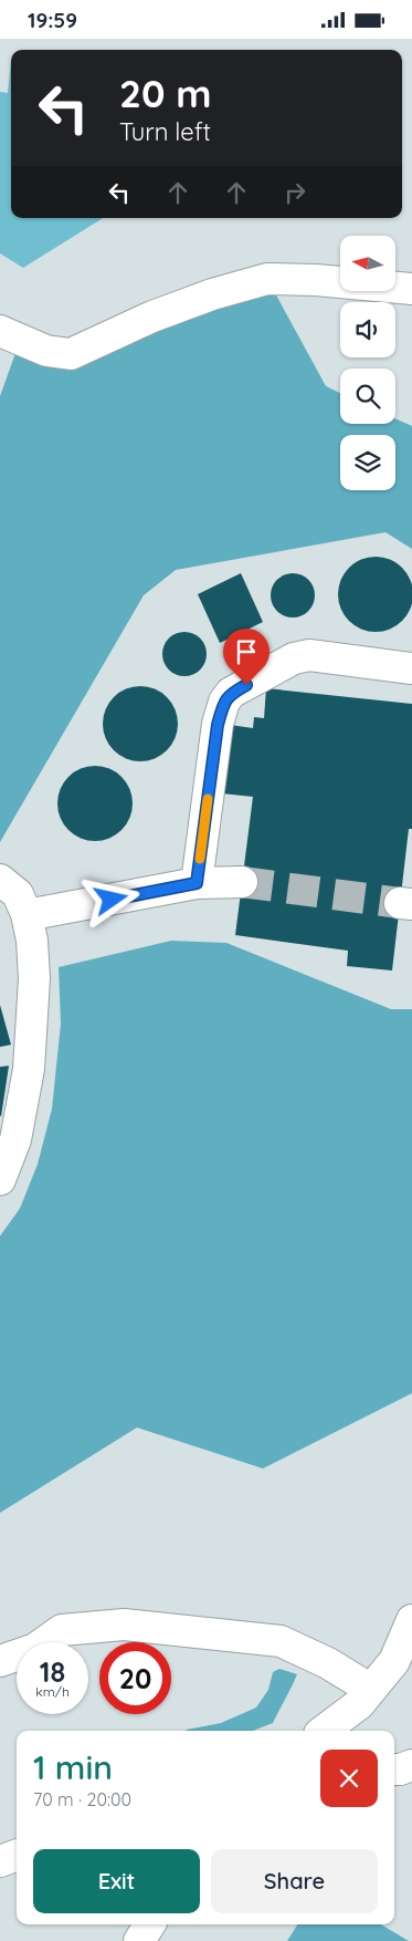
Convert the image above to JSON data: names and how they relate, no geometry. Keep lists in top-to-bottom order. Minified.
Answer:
{"north":"left","page":{"status":"19:59","turn":["20 m","Turn left"],"speed":"18 km/h","limit":"20","heading":["1 min","70 m · 20:00"],"buttons":["Exit","Share"]}}
